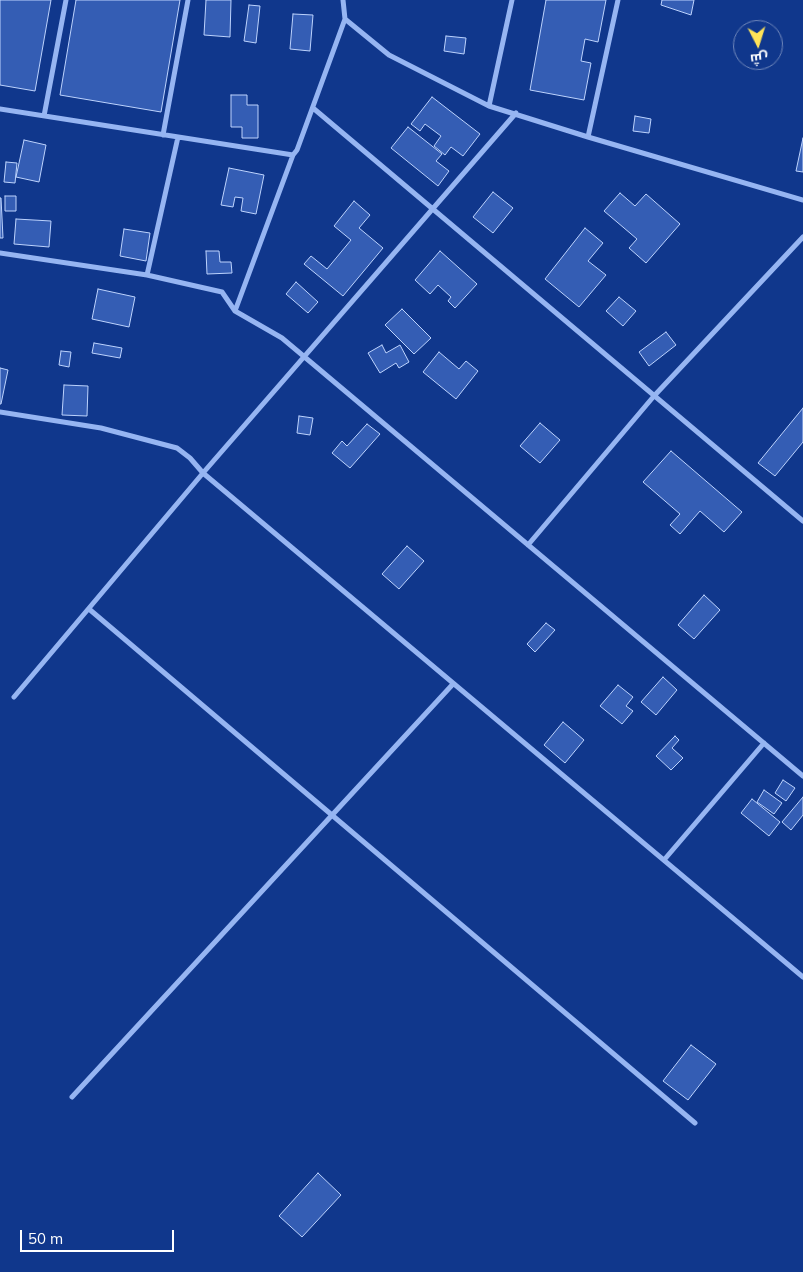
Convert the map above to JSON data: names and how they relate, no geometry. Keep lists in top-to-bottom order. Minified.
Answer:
{"scale_bar":"50 m","north":"bottom"}
